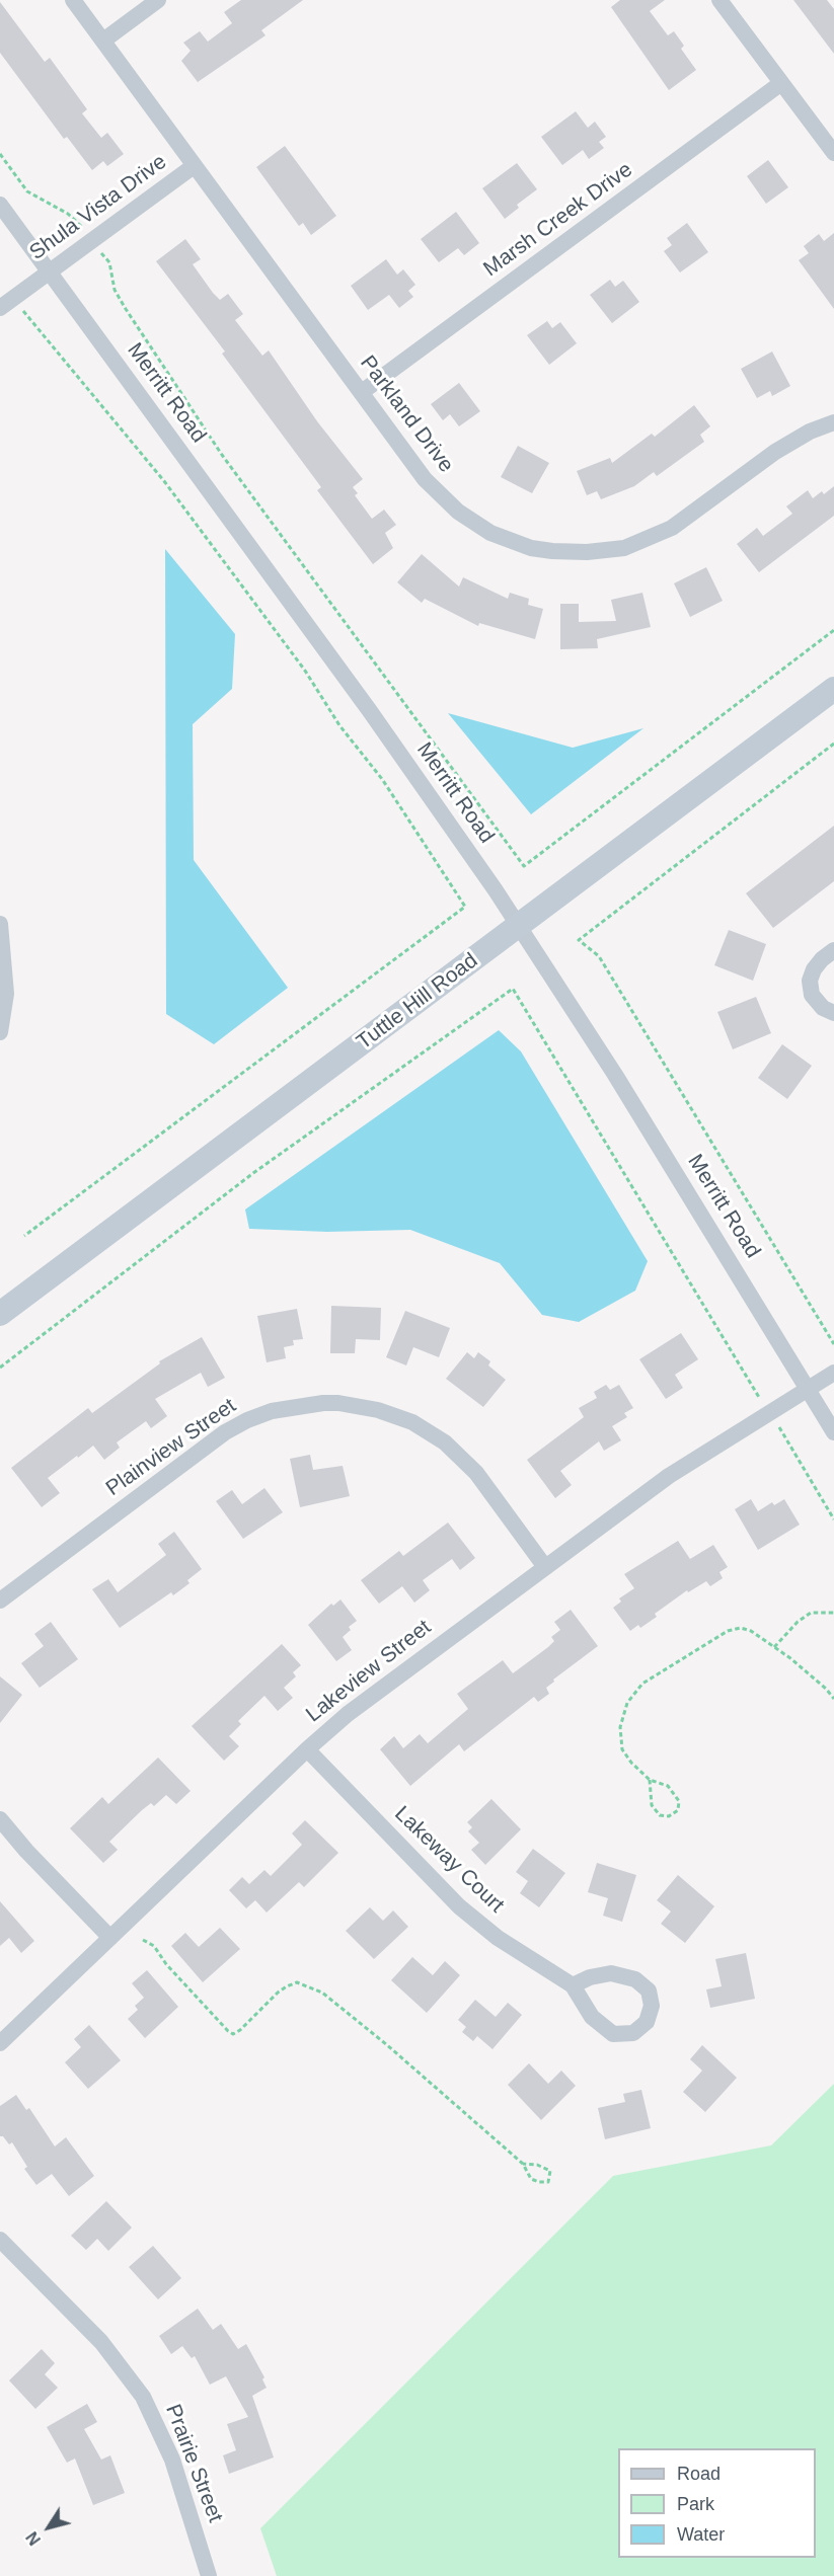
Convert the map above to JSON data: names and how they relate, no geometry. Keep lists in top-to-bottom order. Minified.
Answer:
{"streets":{"main road":["Tuttle Hill Road"],"street":["Shula Vista Drive","Marsh Creek Drive","Merritt Road","Parkland Drive","Plainview Street","Lakeview Street","Lakeway Court","Prairie Street"]},"crossings":[["Shula Vista Drive","Merritt Road"],["Shula Vista Drive","Parkland Drive"],["Marsh Creek Drive","Parkland Drive"],["Merritt Road","Tuttle Hill Road"],["Merritt Road","Lakeview Street"],["Plainview Street","Lakeview Street"],["Lakeview Street","Lakeway Court"]],"legend":["Road","Park","Water"],"north":"bottom left"}
